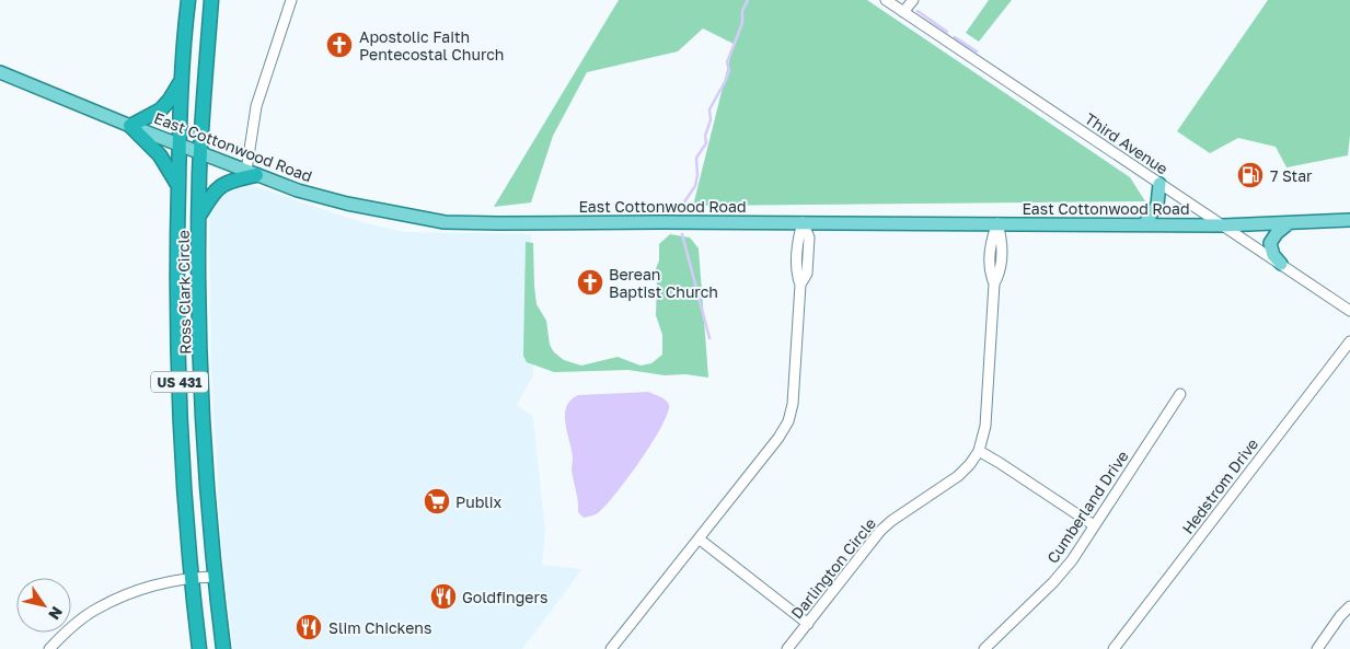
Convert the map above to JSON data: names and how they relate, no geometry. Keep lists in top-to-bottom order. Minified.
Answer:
{"streets":{"highway":["Ross Clark Circle","US 431"],"main road":["East Cottonwood Road"],"street":["Third Avenue","Hedstrom Drive","Cumberland Drive","Darlington Circle"]},"crossings":[["Third Avenue","East Cottonwood Road"],["East Cottonwood Road","Ross Clark Circle"],["East Cottonwood Road","Darlington Circle"]],"places":{"church":["Apostolic Faith Pentecostal Church","Berean Baptist Church"],"fuel station":["7 Star"],"supermarket":["Publix"],"restaurant":["Goldfingers","Slim Chickens"]},"north":"bottom right"}
